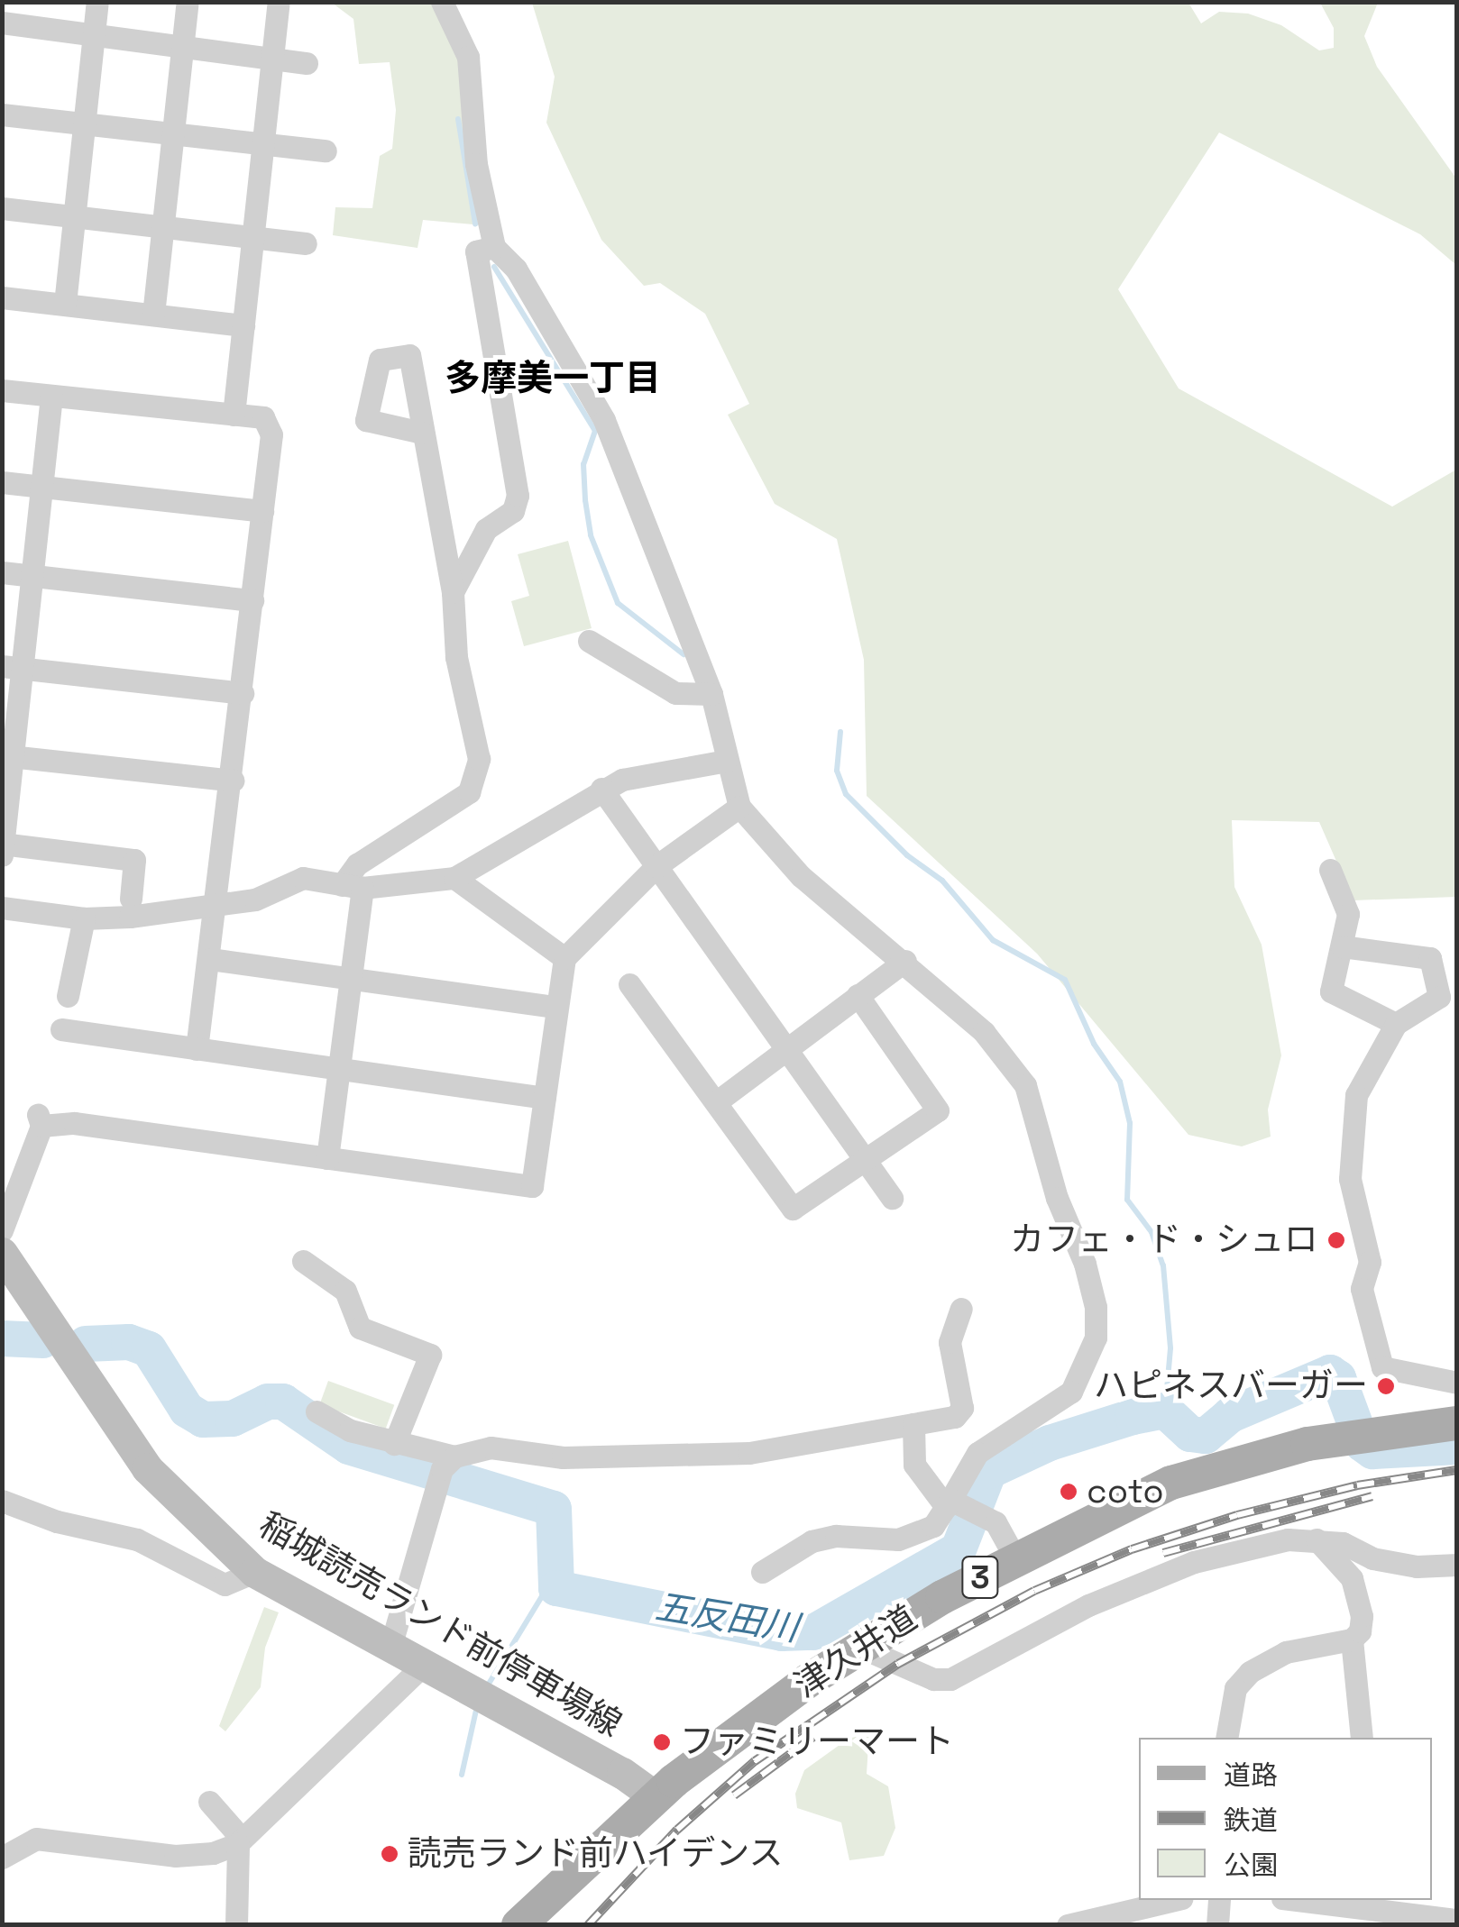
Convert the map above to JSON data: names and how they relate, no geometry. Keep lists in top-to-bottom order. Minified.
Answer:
{"streets":{"main road":["3","稲城読売ランド前停車場線","津久井道"]},"crossings":[["稲城読売ランド前停車場線","津久井道"]],"districts":["多摩美一丁目"],"water":["五反田川"],"places":["カフェ・ド・シュロ","ハピネスバーガー","coto","ファミリーマート","読売ランド前ハイデンス"],"legend":["道路","鉄道","公園"]}
